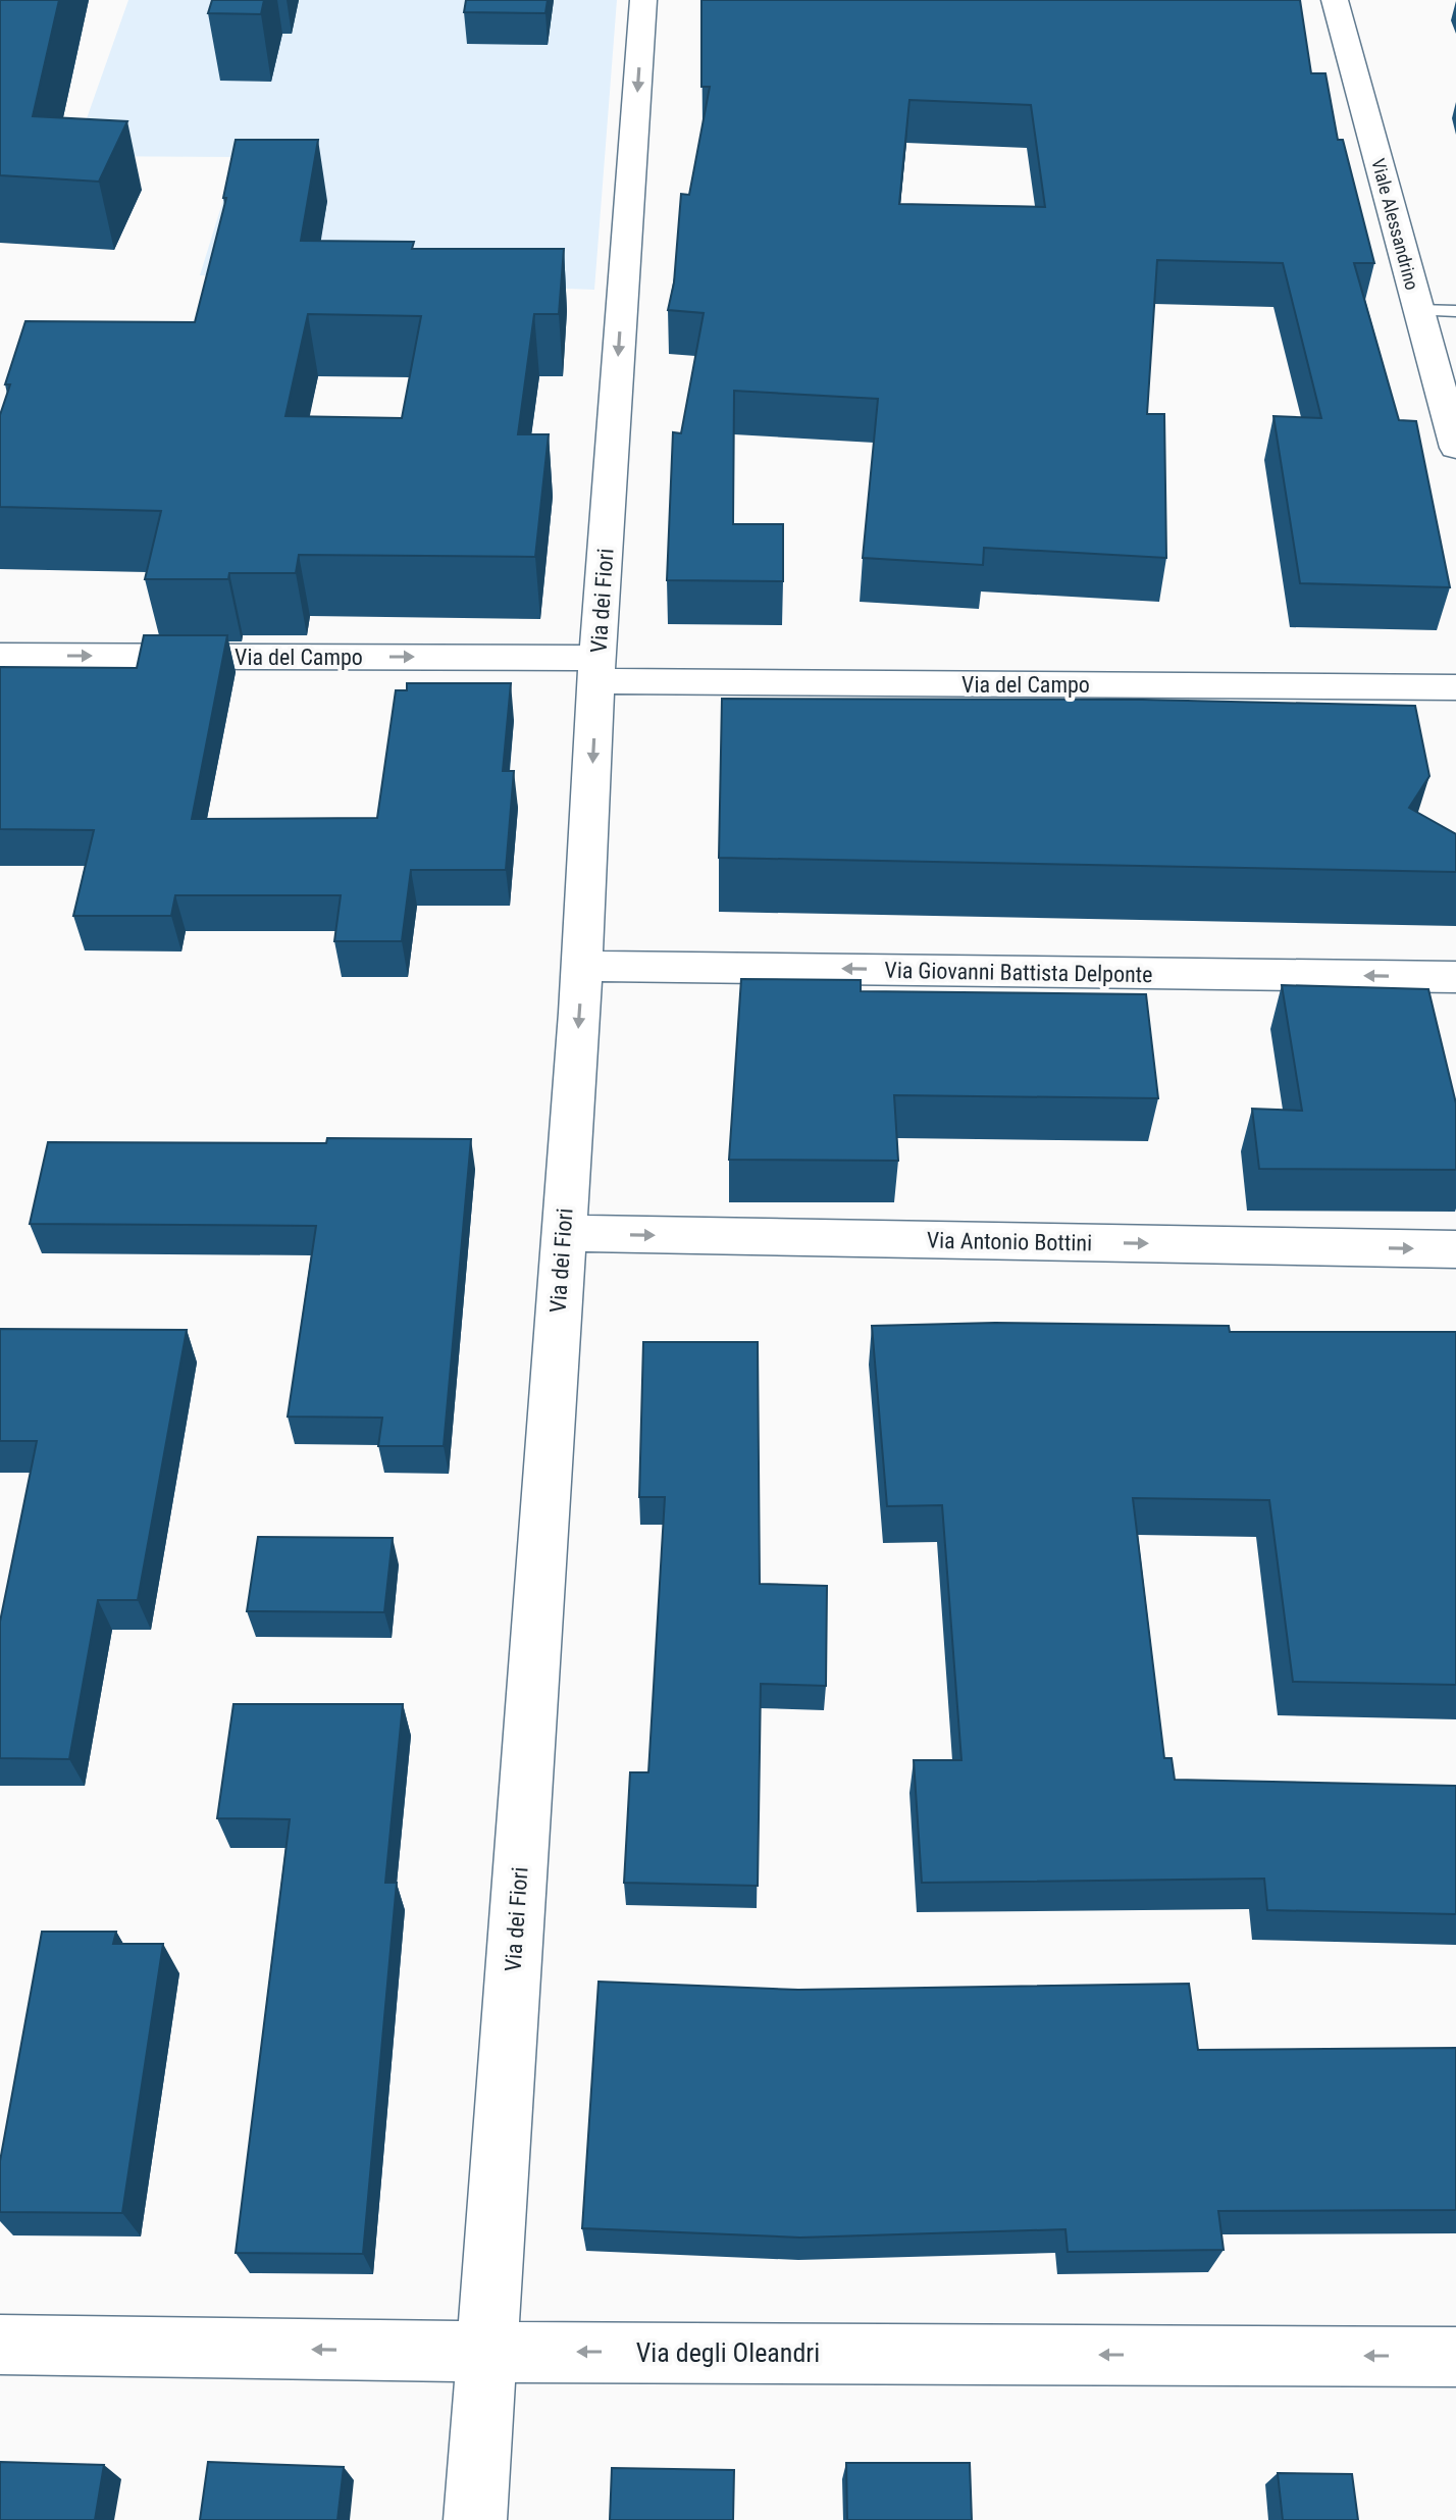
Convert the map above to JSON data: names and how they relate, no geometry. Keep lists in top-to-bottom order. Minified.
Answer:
{"streets":{"street":["Viale Alessandrino","Via dei Fiori","Via del Campo","Via Giovanni Battista Delponte","Via Antonio Bottini","Via degli Oleandri"]},"crossings":[["Via dei Fiori","Via del Campo"],["Via dei Fiori","Via Giovanni Battista Delponte"],["Via dei Fiori","Via Antonio Bottini"],["Via dei Fiori","Via degli Oleandri"]],"one_way":["Via dei Fiori","Via del Campo","Via Giovanni Battista Delponte","Via Antonio Bottini","Via degli Oleandri"]}
